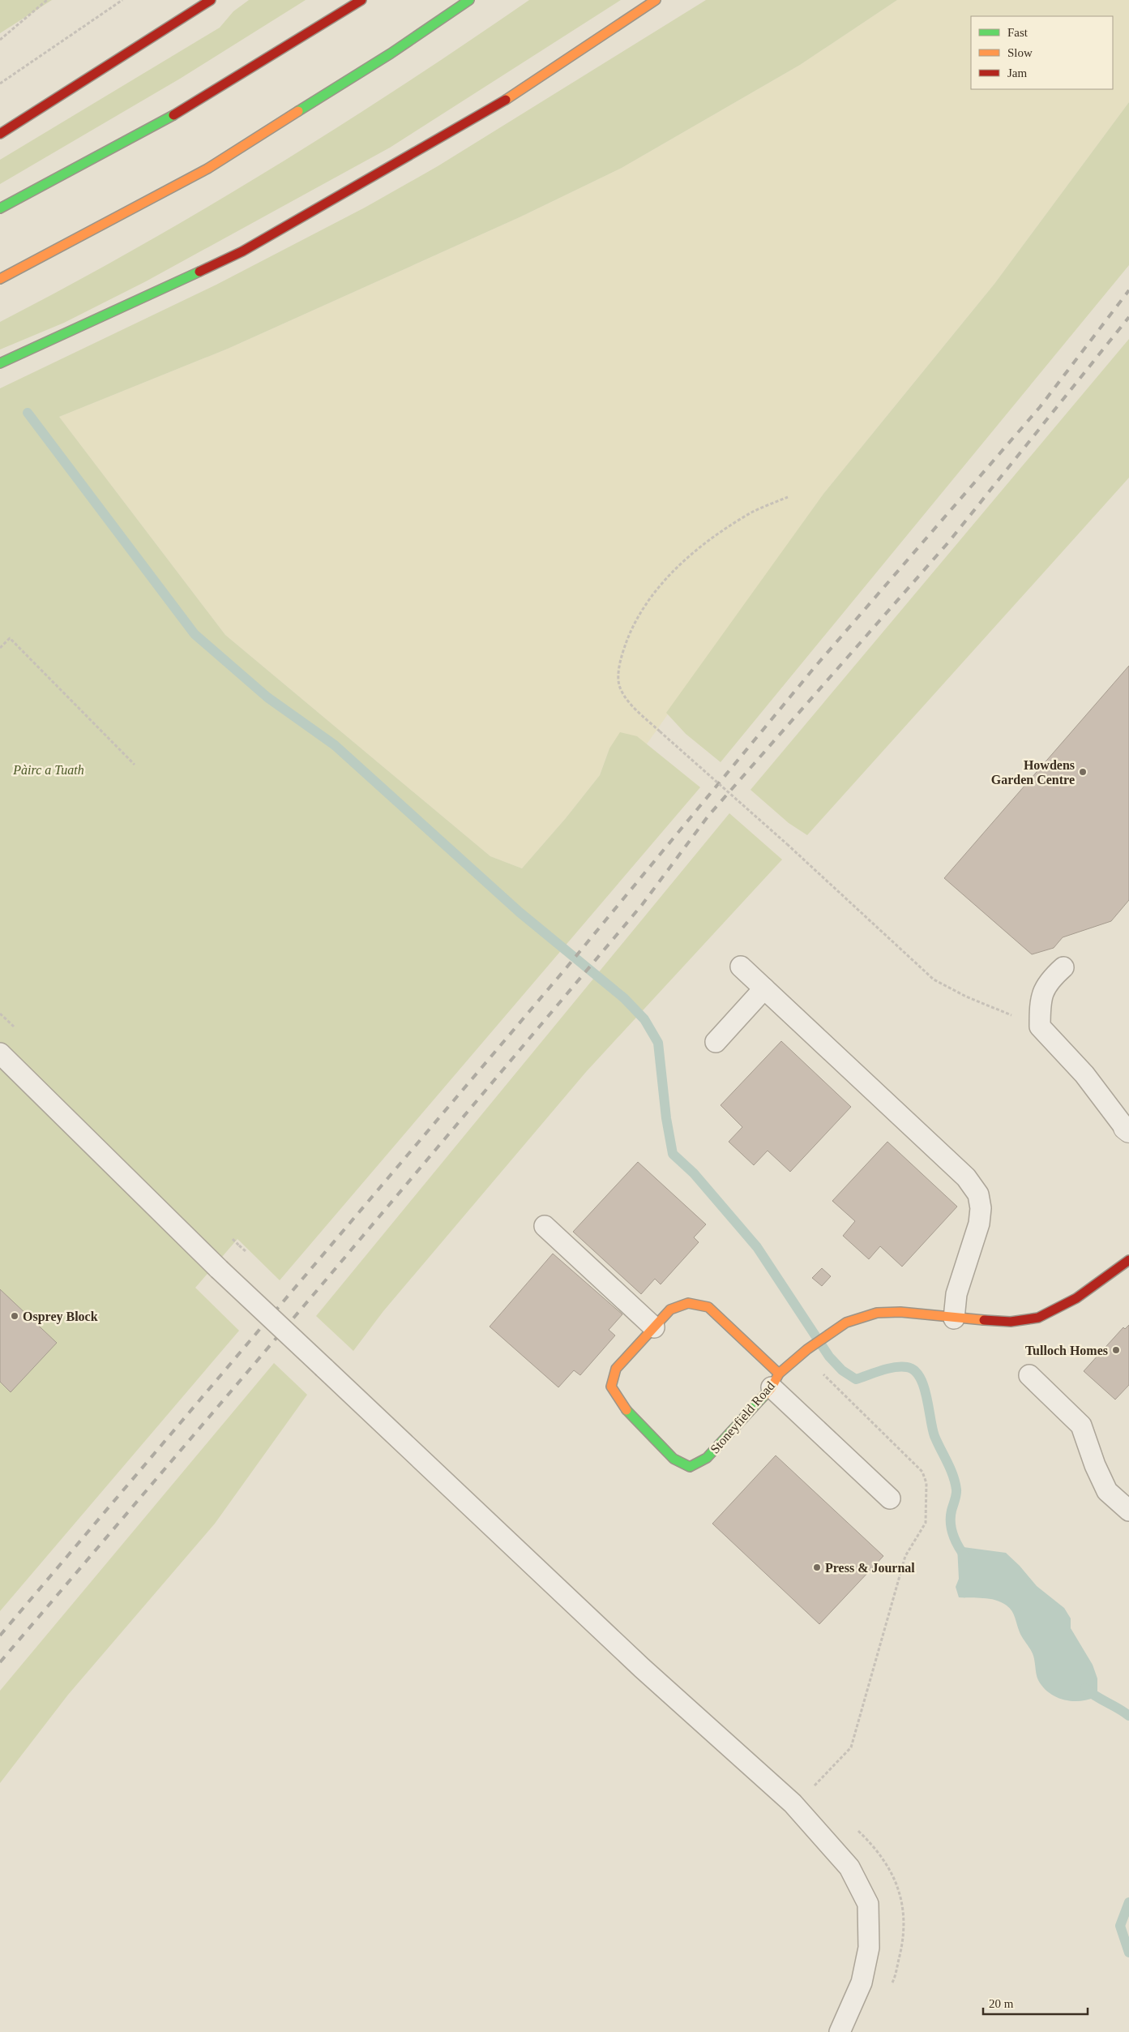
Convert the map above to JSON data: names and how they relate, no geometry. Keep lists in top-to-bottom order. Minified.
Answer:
{"streets":{"main road":["Stoneyfield Road"]},"parks":["Pàirc a Tuath"],"places":["Howdens Garden Centre","Osprey Block","Tulloch Homes","Press & Journal"],"legend":["Fast","Slow","Jam"],"scale_bar":"20 m"}
